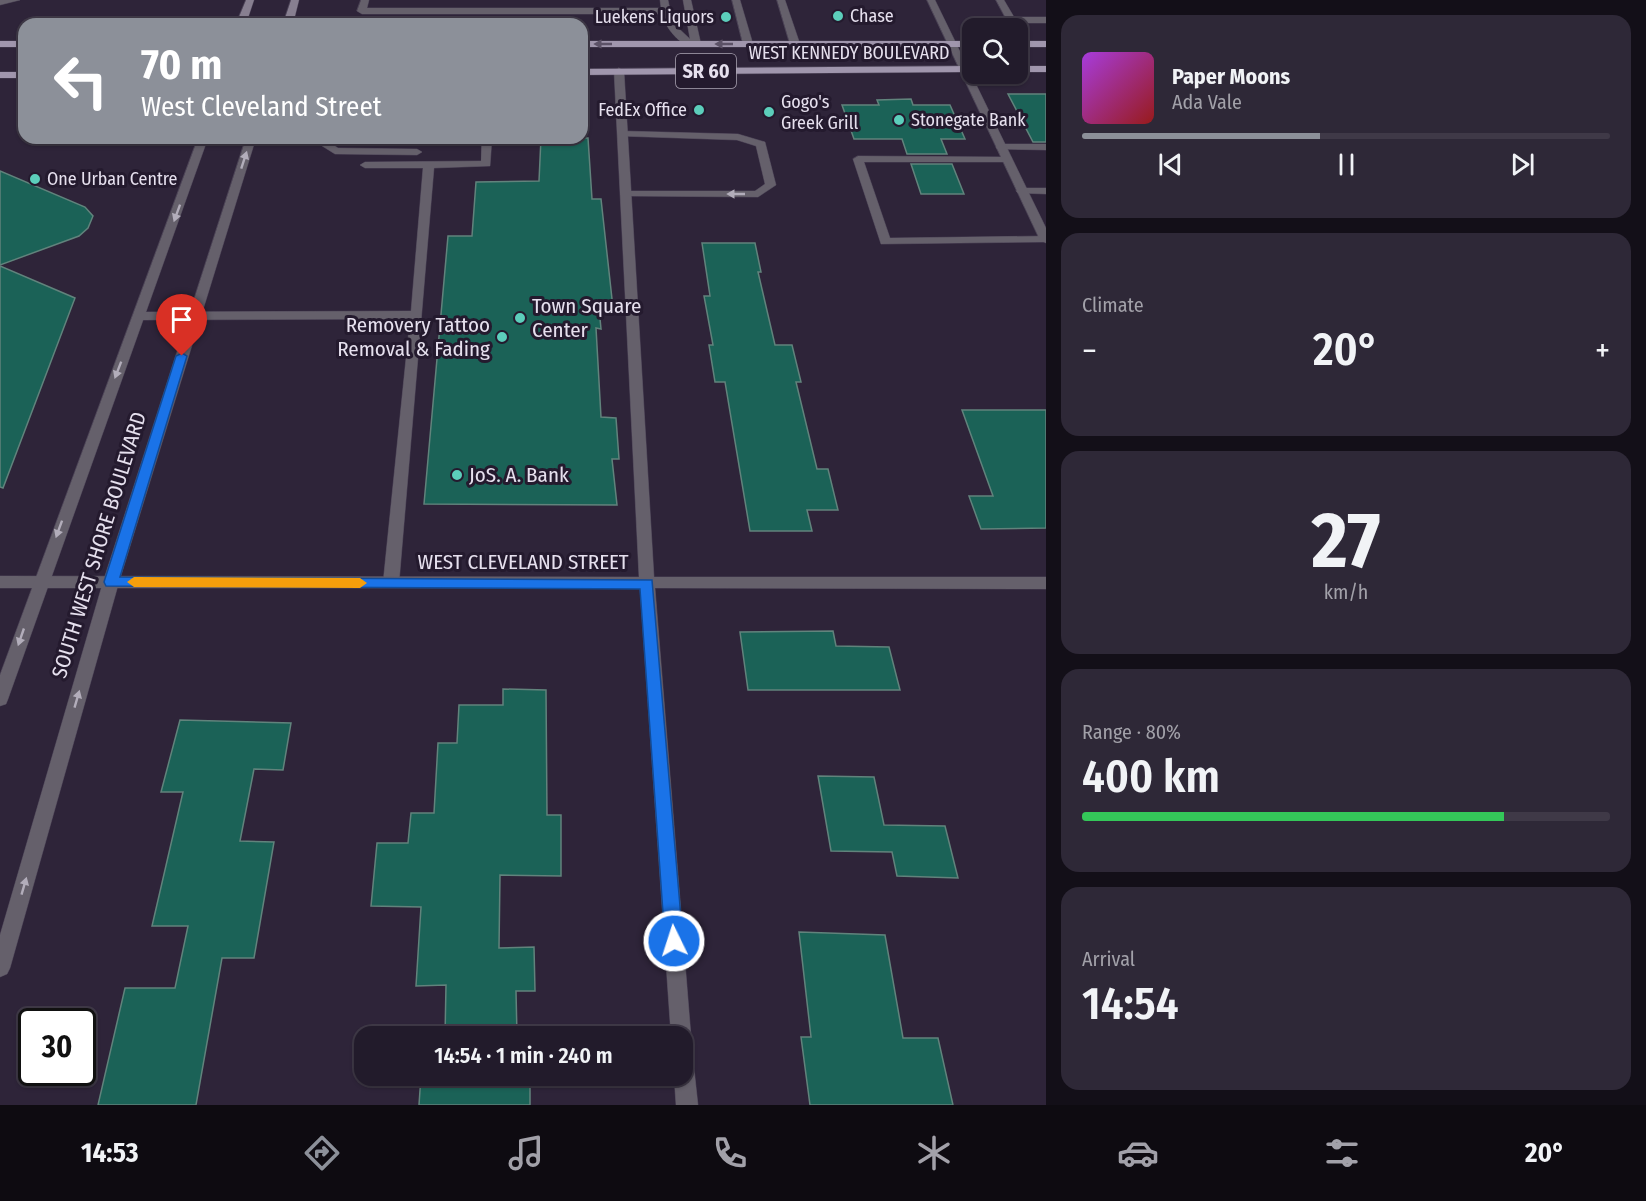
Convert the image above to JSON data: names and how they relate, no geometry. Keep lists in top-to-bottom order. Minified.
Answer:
{"streets":{"main road":["WEST KENNEDY BOULEVARD","SR 60"],"street":["SOUTH WEST SHORE BOULEVARD","WEST CLEVELAND STREET"]},"crossings":[["SOUTH WEST SHORE BOULEVARD","WEST CLEVELAND STREET"]],"places":["Chase","Luekens Liquors","FedEx Office","Gogo's Greek Grill","Stonegate Bank","One Urban Centre","Town Square Center","Removery Tattoo Removal & Fading","JoS. A. Bank"],"page":{"turn":["70 m","West Cleveland Street"],"song":["Paper Moons","Ada Vale"],"tile":["Climate",["27","km/h"],["Range · 80%","400 km"],["Arrival","14:54"]],"heat":["−","20°","+"],"limit":"30","trip":"14:54 · 1 min · 240 m","tabs":["14:53","20°"]}}
